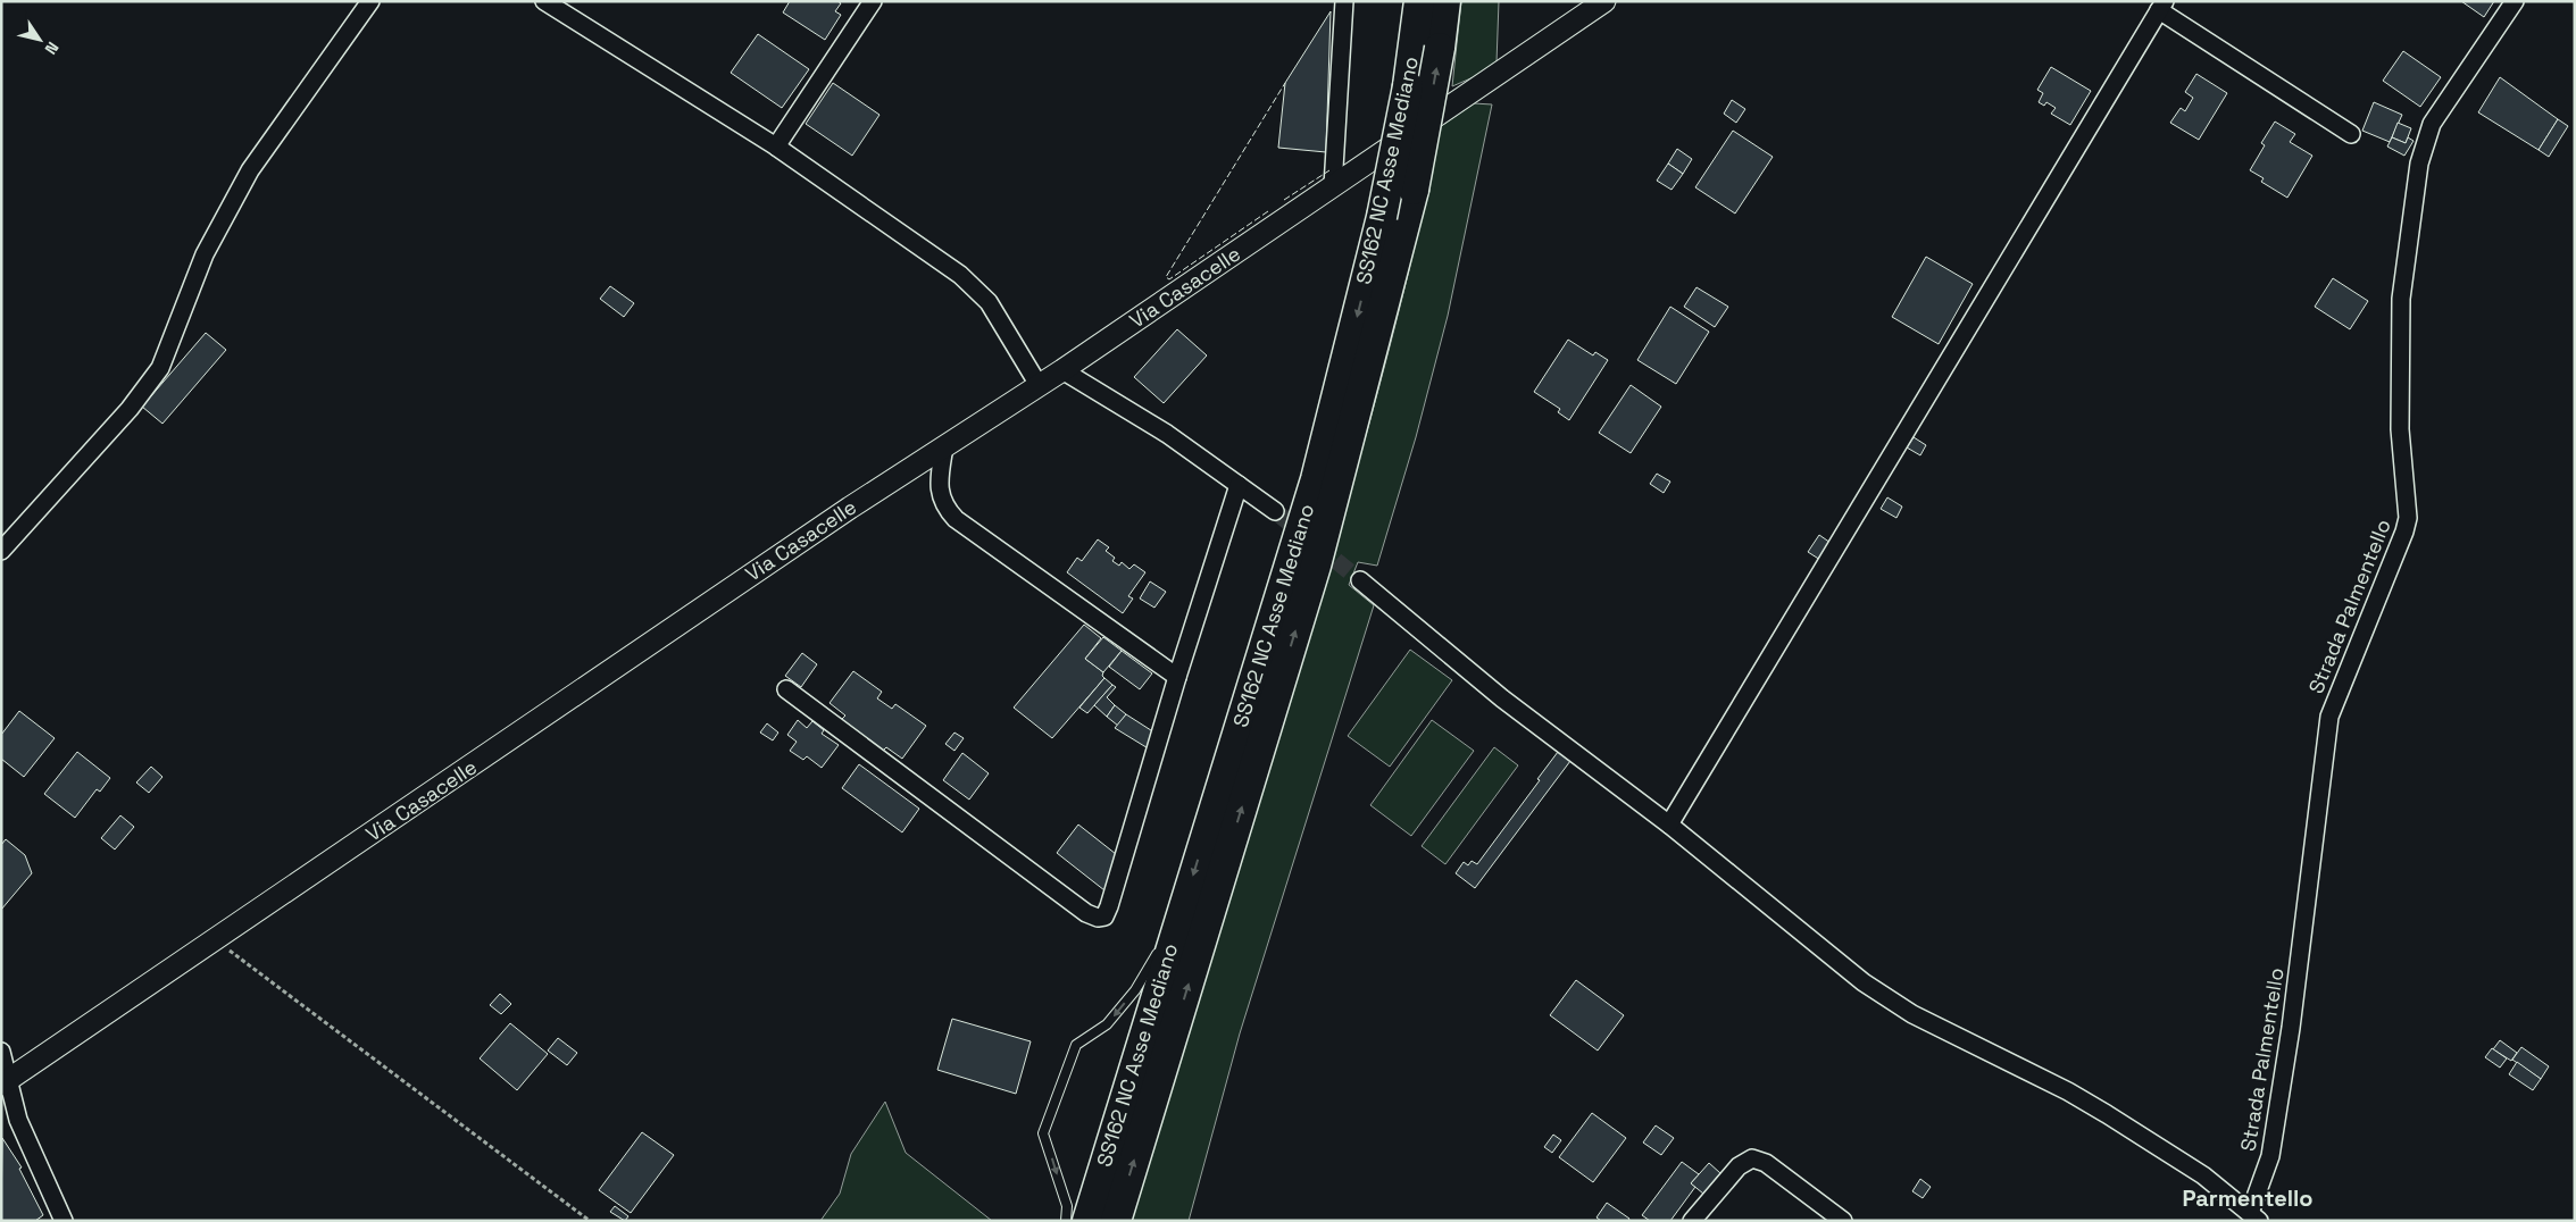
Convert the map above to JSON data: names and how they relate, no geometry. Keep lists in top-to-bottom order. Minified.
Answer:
{"streets":{"highway":["SS162 NC Asse Mediano"],"street":["Via Casacelle","Strada Palmentello"]},"districts":["Parmentello"],"north":"bottom right"}
